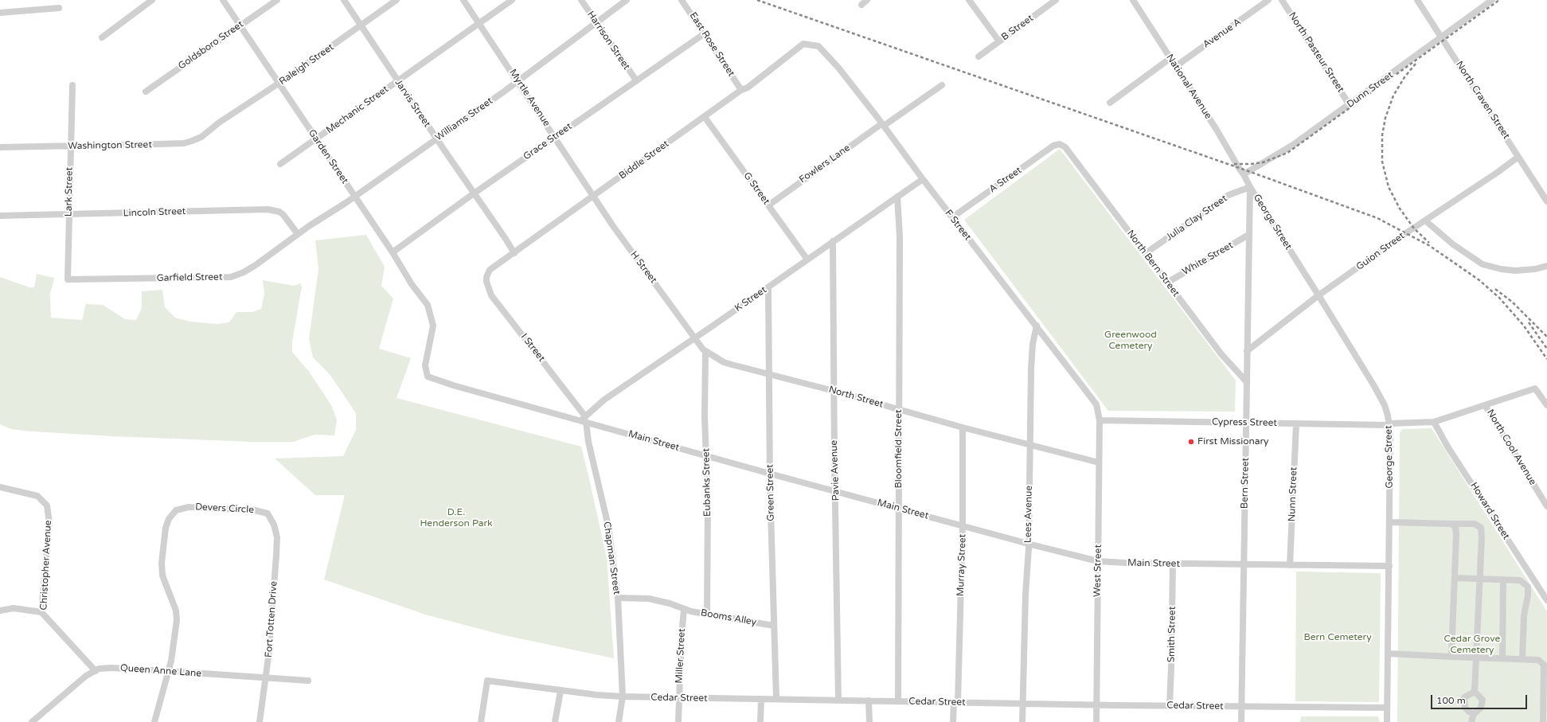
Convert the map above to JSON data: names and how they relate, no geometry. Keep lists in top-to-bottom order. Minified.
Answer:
{"streets":{"street":["B Street","Avenue A","Harrison Street","East Rose Street","Goldsboro Street","North Pasteur Street","Raleigh Street","National Avenue","Dunn Street","Myrtle Avenue","North Craven Street","Jarvis Street","Mechanic Street","Williams Street","Grace Street","Washington Street","Garden Street","Biddle Street","Fowlers Lane","A Street","G Street","Lark Street","Lincoln Street","Julia Clay Street","George Street","F Street","Guion Street","White Street","North Bern Street","H Street","Garfield Street","K Street","I Street","North Street","Cypress Street","Main Street","North Cool Avenue","Bloomfield Street","Pavie Avenue","Eubanks Street","Bern Street","Green Street","Nunn Street","Devers Circle","Howard Street","Lees Avenue","Chapman Street","Christopher Avenue","Murray Street","West Street","Booms Alley","Fort Totten Drive","Smith Street","Miller Street","Queen Anne Lane","Cedar Street"]},"crossings":[["Avenue A","National Avenue"],["Harrison Street","Williams Street"],["Harrison Street","Grace Street"],["East Rose Street","Grace Street"],["East Rose Street","Biddle Street"],["Goldsboro Street","Garden Street"],["North Pasteur Street","Dunn Street"],["Raleigh Street","Jarvis Street"],["Raleigh Street","Washington Street"],["Raleigh Street","Garden Street"],["National Avenue","Dunn Street"],["National Avenue","George Street"],["Dunn Street","North Craven Street"],["Dunn Street","George Street"],["Myrtle Avenue","Mechanic Street"],["Myrtle Avenue","Williams Street"],["Myrtle Avenue","Grace Street"],["Myrtle Avenue","Biddle Street"],["Myrtle Avenue","H Street"],["North Craven Street","Guion Street"],["Jarvis Street","Mechanic Street"],["Jarvis Street","Williams Street"],["Jarvis Street","Grace Street"],["Jarvis Street","Biddle Street"],["Mechanic Street","Garden Street"],["Williams Street","Garden Street"],["Williams Street","Lincoln Street"],["Williams Street","Garfield Street"],["Grace Street","Garden Street"],["Washington Street","Lark Street"],["Garden Street","Main Street"],["Biddle Street","G Street"],["Biddle Street","F Street"],["Biddle Street","H Street"],["Biddle Street","I Street"],["Fowlers Lane","G Street"],["Fowlers Lane","F Street"],["A Street","F Street"],["A Street","North Bern Street"],["G Street","K Street"],["Lark Street","Lincoln Street"],["Lark Street","Garfield Street"],["Lincoln Street","Garfield Street"],["Julia Clay Street","George Street"],["Julia Clay Street","North Bern Street"],["Julia Clay Street","Bern Street"],["George Street","Guion Street"],["George Street","Cypress Street"],["George Street","Main Street"],["George Street","Bern Street"],["George Street","Cedar Street"],["F Street","K Street"],["F Street","Cypress Street"],["F Street","Lees Avenue"],["F Street","West Street"],["Guion Street","Bern Street"],["White Street","North Bern Street"],["White Street","Bern Street"],["North Bern Street","Bern Street"],["H Street","K Street"],["H Street","North Street"],["K Street","I Street"],["K Street","North Street"],["K Street","Main Street"],["K Street","Bloomfield Street"],["K Street","Pavie Avenue"],["K Street","Green Street"],["K Street","Chapman Street"],["I Street","Main Street"],["I Street","Chapman Street"],["North Street","Bloomfield Street"],["North Street","Pavie Avenue"],["North Street","Eubanks Street"],["North Street","Green Street"],["North Street","Lees Avenue"],["North Street","Murray Street"],["North Street","West Street"],["Cypress Street","North Cool Avenue"],["Cypress Street","Bern Street"],["Cypress Street","Nunn Street"],["Cypress Street","Howard Street"],["Cypress Street","West Street"],["Main Street","Bloomfield Street"],["Main Street","Pavie Avenue"],["Main Street","Eubanks Street"],["Main Street","Bern Street"],["Main Street","Green Street"],["Main Street","Nunn Street"],["Main Street","Lees Avenue"],["Main Street","Chapman Street"],["Main Street","Murray Street"],["Main Street","West Street"],["Main Street","Smith Street"],["Bloomfield Street","Cedar Street"],["Pavie Avenue","Cedar Street"],["Eubanks Street","Booms Alley"],["Bern Street","Cedar Street"],["Green Street","Booms Alley"],["Green Street","Cedar Street"],["Devers Circle","Fort Totten Drive"],["Devers Circle","Queen Anne Lane"],["Lees Avenue","Cedar Street"],["Chapman Street","Booms Alley"],["Chapman Street","Cedar Street"],["Christopher Avenue","Queen Anne Lane"],["Murray Street","Cedar Street"],["West Street","Cedar Street"],["Booms Alley","Miller Street"],["Fort Totten Drive","Queen Anne Lane"],["Smith Street","Cedar Street"],["Miller Street","Cedar Street"]],"parks":["Greenwood Cemetery","D.E. Henderson Park","Bern Cemetery","Cedar Grove Cemetery"],"places":["First Missionary"],"scale_bar":"100 m"}
